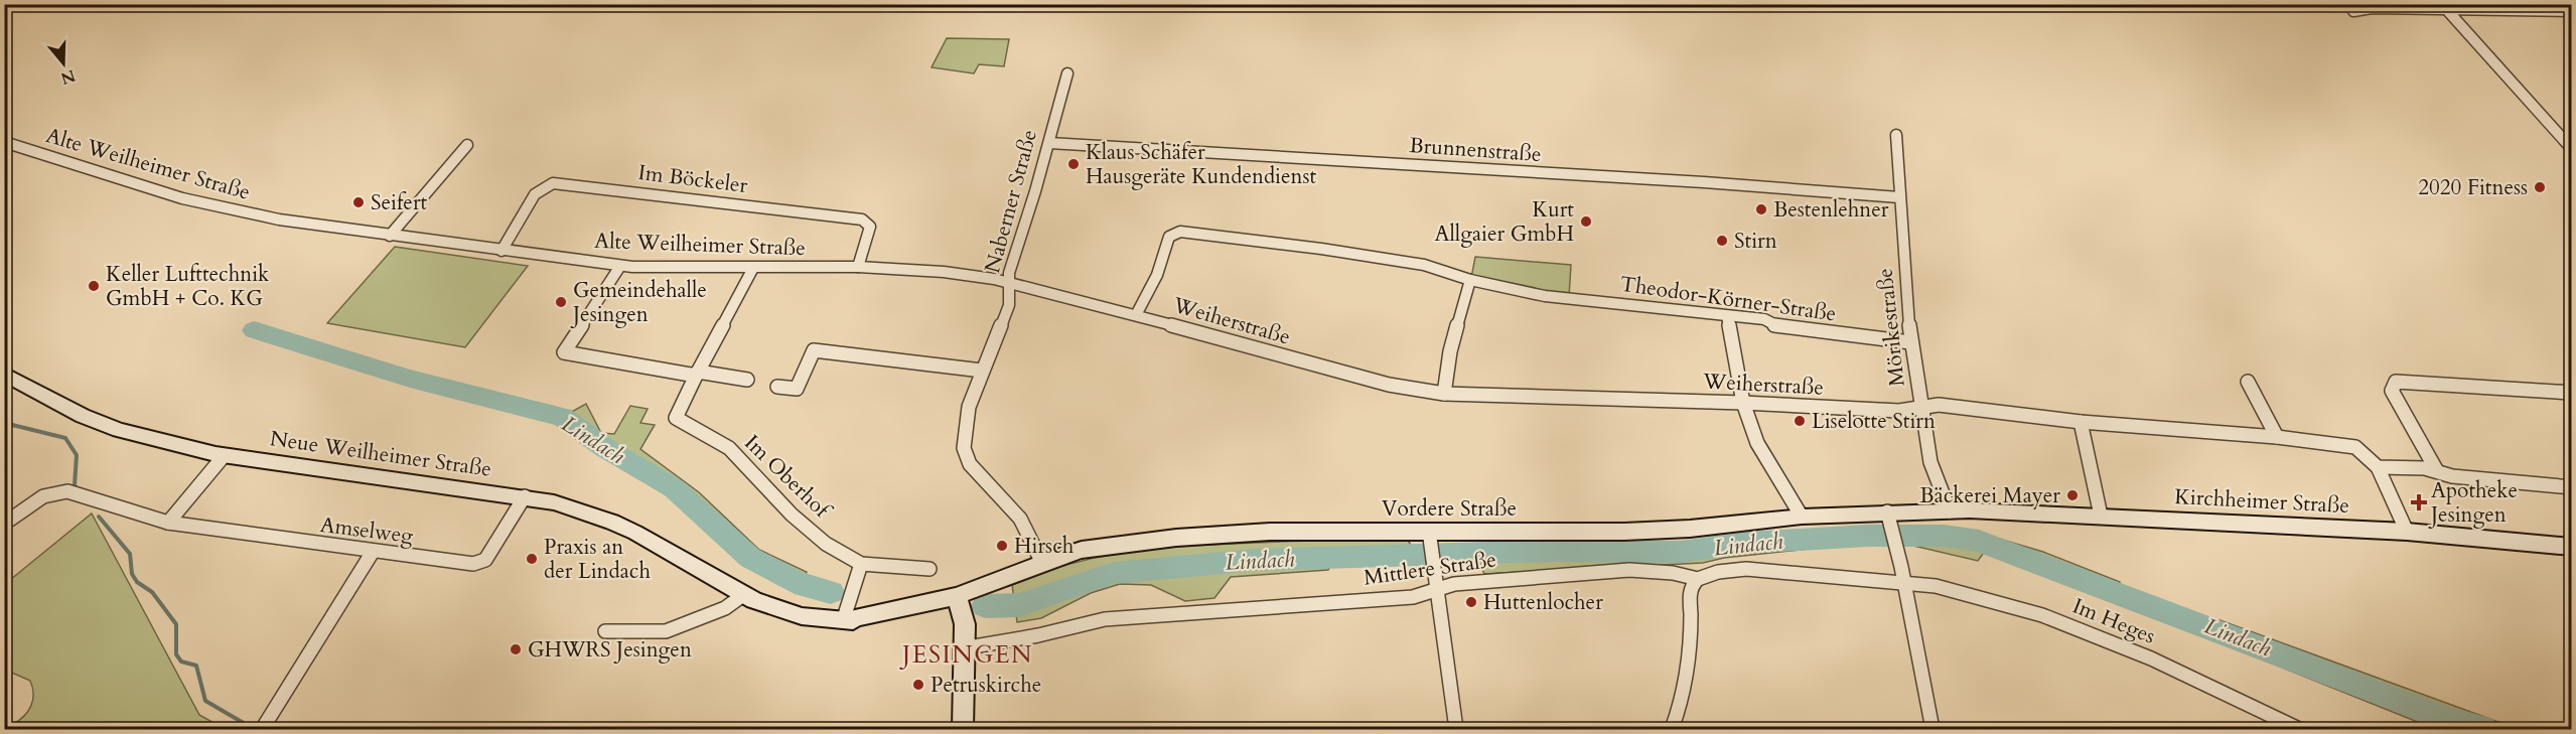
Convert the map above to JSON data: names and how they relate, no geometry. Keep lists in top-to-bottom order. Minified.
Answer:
{"streets":{"main road":["Neue Weilheimer Straße","Kirchheimer Straße","Vordere Straße"],"street":["Brunnenstraße","Alte Weilheimer Straße","Im Böckeler","Naberner Straße","Theodor-Körner-Straße","Weiherstraße","Mörikestraße","Im Oberhof","Amselweg","Mittlere Straße","Im Heges"]},"crossings":[["Brunnenstraße","Naberner Straße"],["Brunnenstraße","Mörikestraße"],["Alte Weilheimer Straße","Im Böckeler"],["Alte Weilheimer Straße","Naberner Straße"],["Alte Weilheimer Straße","Weiherstraße"],["Naberner Straße","Weiherstraße"],["Naberner Straße","Vordere Straße"],["Theodor-Körner-Straße","Weiherstraße"],["Theodor-Körner-Straße","Mörikestraße"],["Weiherstraße","Mörikestraße"],["Weiherstraße","Kirchheimer Straße"],["Mörikestraße","Kirchheimer Straße"],["Mörikestraße","Vordere Straße"],["Neue Weilheimer Straße","Vordere Straße"],["Neue Weilheimer Straße","Amselweg"],["Kirchheimer Straße","Vordere Straße"],["Mittlere Straße","Im Heges"]],"districts":["JESINGEN"],"water":["Lindach"],"places":{"other":["Klaus Schäfer Hausgeräte Kundendienst","2020 Fitness","Seifert","Bestenlehner","Kurt Allgaier GmbH","Stirn","Keller Lufttechnik GmbH + Co. KG","Gemeindehalle Jesingen","Liselotte Stirn","Bäckerei Mayer","Hirsch","Praxis an der Lindach","Huttenlocher","GHWRS Jesingen","Petruskirche"],"health":["Apotheke Jesingen"]},"north":"bottom"}
